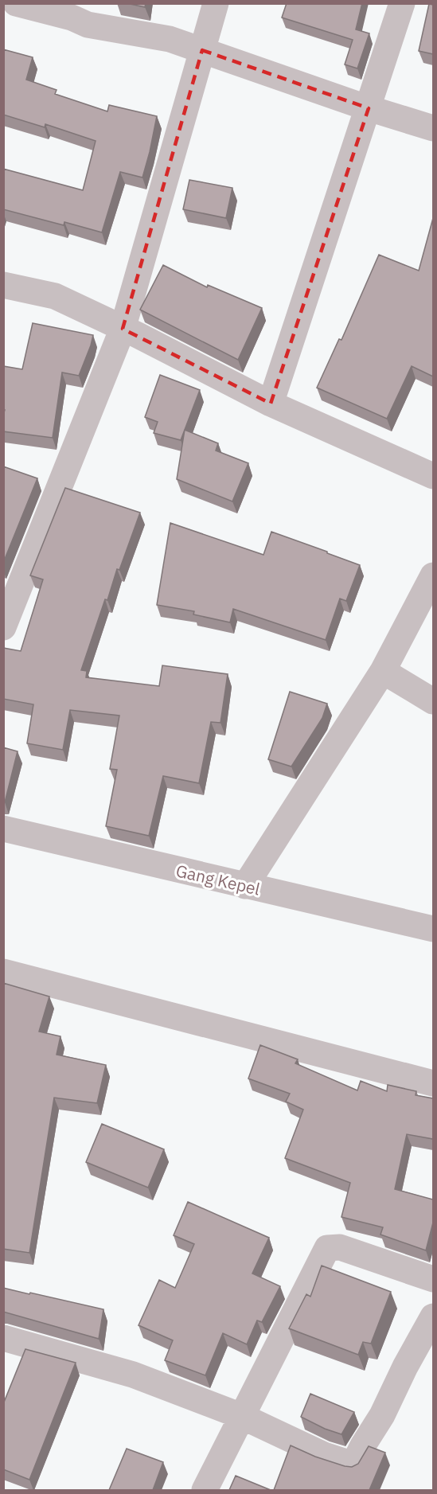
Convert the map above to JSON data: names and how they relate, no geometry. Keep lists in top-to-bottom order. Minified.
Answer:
{"streets":{"street":["Gang Kepel"]}}
